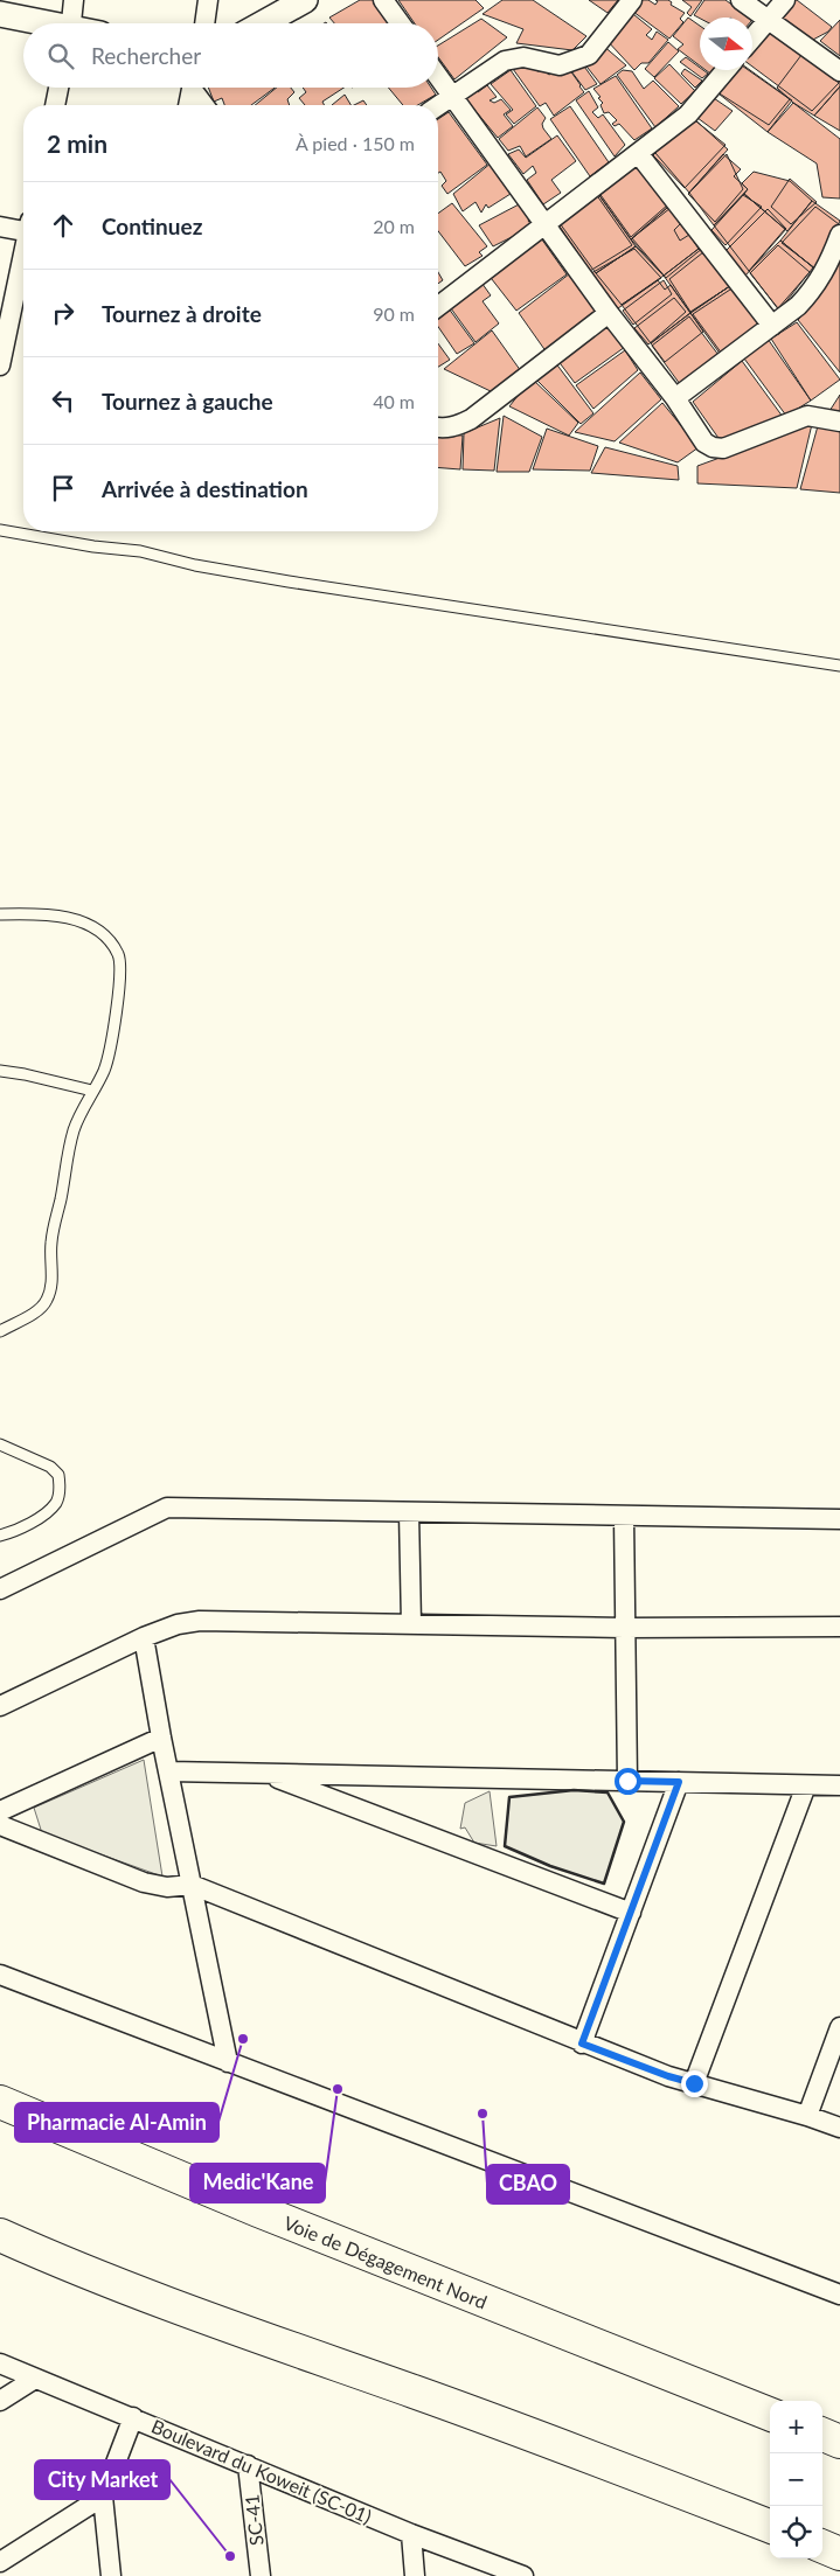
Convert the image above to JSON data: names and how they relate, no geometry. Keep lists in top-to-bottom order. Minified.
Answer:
{"streets":{"highway":["Voie de Dégagement Nord"],"street":["Boulevard du Koweit (SC-01)","SC-41"]},"crossings":[["Boulevard du Koweit (SC-01)","SC-41"]],"places":["Pharmacie Al-Amin","Medic'Kane","CBAO","City Market"],"north":"right","page":{"search":"Rechercher","heading":["2 min","À pied · 150 m"],"list":[["Continuez","20 m"],["Tournez à droite","90 m"],["Tournez à gauche","40 m"],"Arrivée à destination"],"map_buttons":["+","−"]}}
